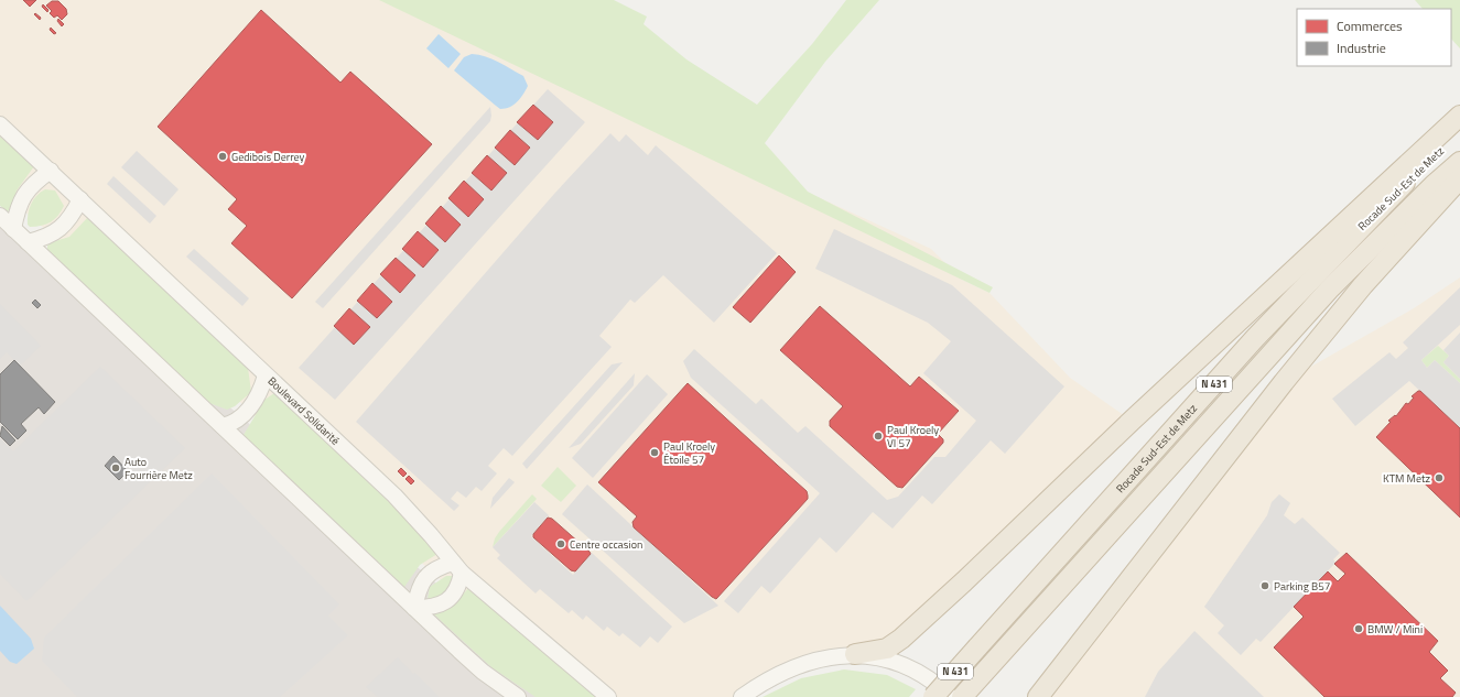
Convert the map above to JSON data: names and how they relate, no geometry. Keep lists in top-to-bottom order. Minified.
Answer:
{"streets":{"highway":["Rocade Sud-Est de Metz","N 431"],"main road":["Boulevard Solidarité"]},"places":["Gedibois Derrey","Paul Kroely VI 57","Paul Kroely Étoile 57","Auto Fourrière Metz","KTM Metz","Centre occasion","Parking B57","BMW / Mini"],"legend":["Commerces","Industrie"]}
